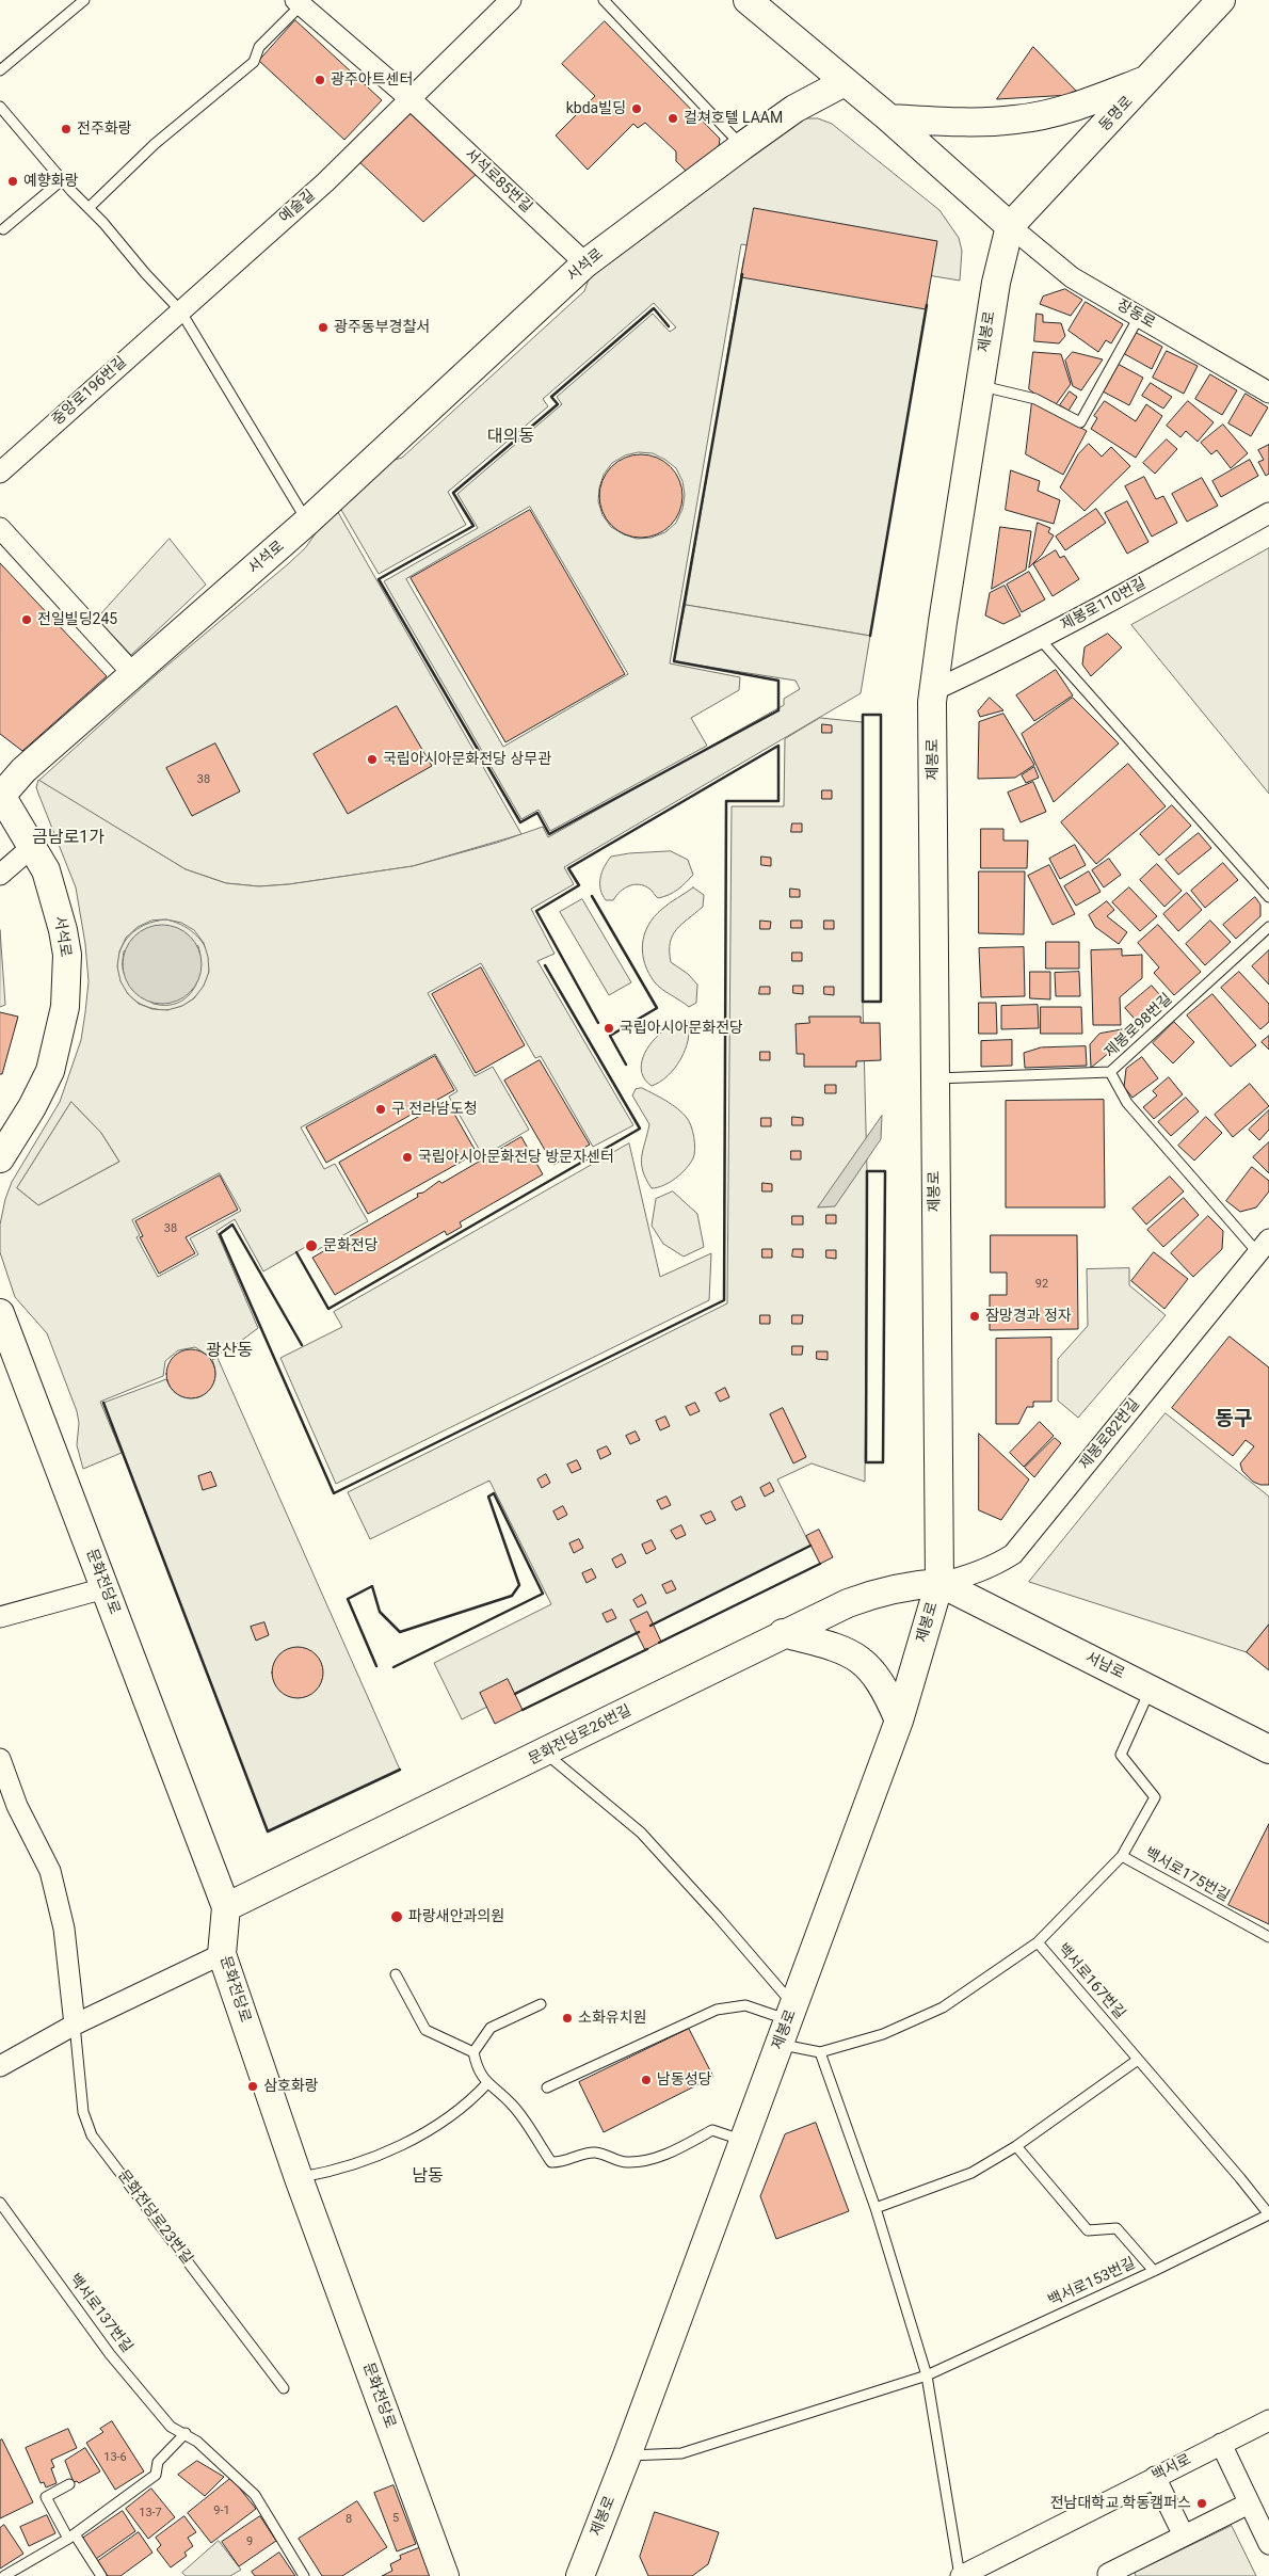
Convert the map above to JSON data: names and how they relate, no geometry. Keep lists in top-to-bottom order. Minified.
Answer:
{"streets":{"street":["동명로","서석로85번길","예술길","서석로","장동로","제봉로","중앙로196번길","제봉로110번길","제봉로82번길","문화전당로","서남로","문화전당로26번길","문화전당로23번길","백서로"],"lane":["제봉로98번길","백서로175번길","백서로167번길","백서로153번길","백서로137번길"]},"crossings":[["동명로","장동로"],["동명로","제봉로"],["서석로85번길","예술길"],["서석로85번길","서석로"],["예술길","중앙로196번길"],["장동로","제봉로"],["제봉로","제봉로110번길"],["제봉로","제봉로98번길"],["제봉로","제봉로82번길"],["제봉로","서남로"],["제봉로","문화전당로26번길"],["제봉로98번길","제봉로82번길"],["제봉로82번길","서남로"],["제봉로82번길","문화전당로26번길"],["문화전당로","문화전당로26번길"],["서남로","문화전당로26번길"],["서남로","백서로175번길"],["백서로175번길","백서로167번길"],["백서로167번길","백서로153번길"]],"districts":["대의동","금남로1가","광산동","동구","남동"],"places":["광주아트센터","kbda빌딩","컬쳐호텔 LAAM","전주화랑","예향화랑","광주동부경찰서","전일빌딩245","국립아시아문화전당 상무관","국립아시아문화전당","구 전라남도청","국립아시아문화전당 방문자센터","문화전당","잠망경과 정자","파랑새안과의원","소화유치원","남동성당","삼호화랑","전남대학교 학동캠퍼스"],"house_numbers":["38","38","92","13-6","9-1","13-7","5","8","9"]}
